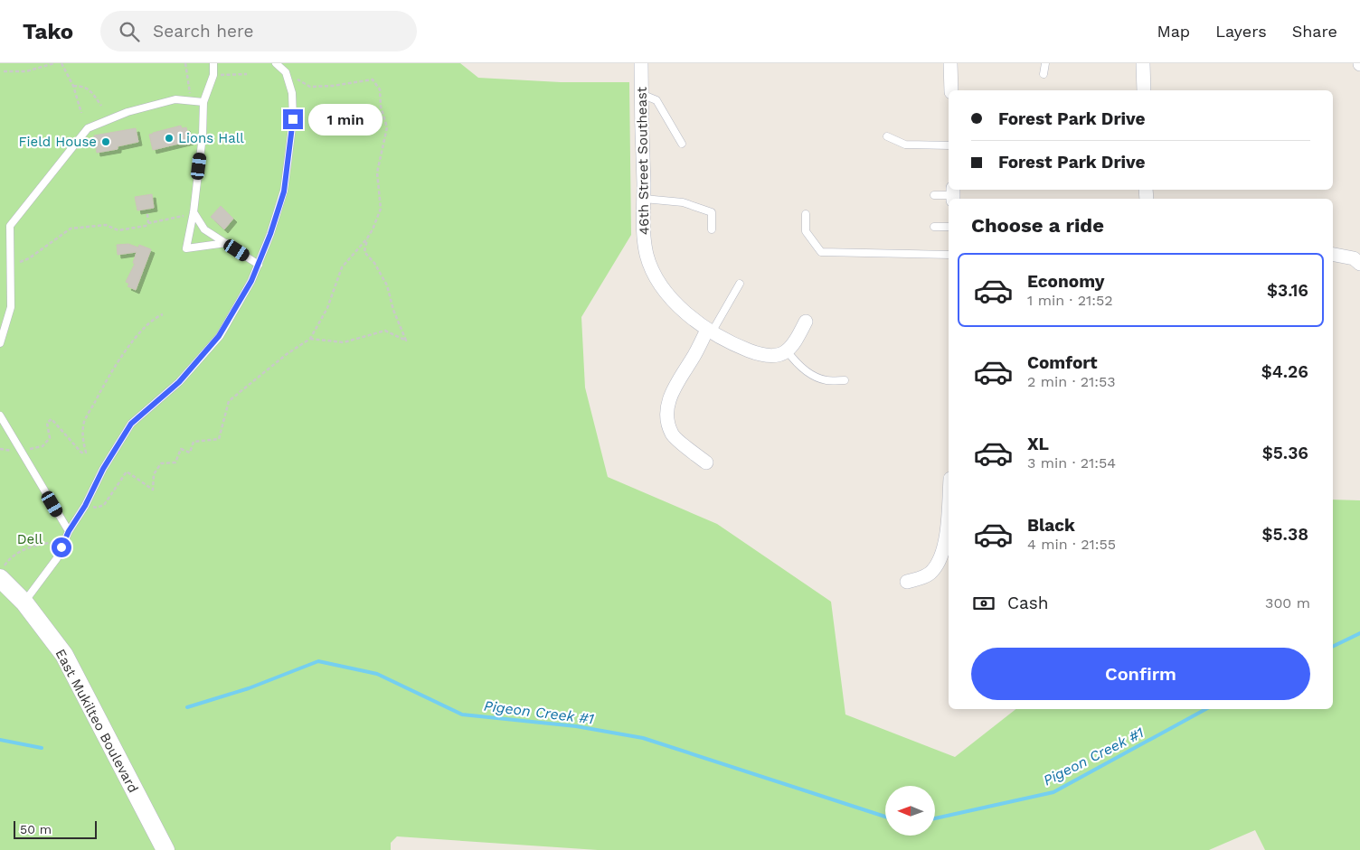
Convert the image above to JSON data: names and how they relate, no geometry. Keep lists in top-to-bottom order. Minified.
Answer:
{"streets":{"main road":["East Mukilteo Boulevard"],"street":["46th Street Southeast"]},"water":["Pigeon Creek #1"],"parks":["Dell"],"places":["Lions Hall","Field House"],"scale_bar":"50 m","north":"left","page":{"header":"Tako","search":"Search here","nav":["Map","Layers","Share"],"banner":["Forest Park Drive","Forest Park Drive"],"bubble":"1 min","heading":"Choose a ride","list":[{"name":"Economy","note":"1 min · 21:52","value":"$3.16"},{"name":"Comfort","note":"2 min · 21:53","value":"$4.26"},{"name":"XL","note":"3 min · 21:54","value":"$5.36"},{"name":"Black","note":"4 min · 21:55","value":"$5.38"}],"pay":["Cash","300 m"],"buttons":"Confirm","scale":"50 m"}}
